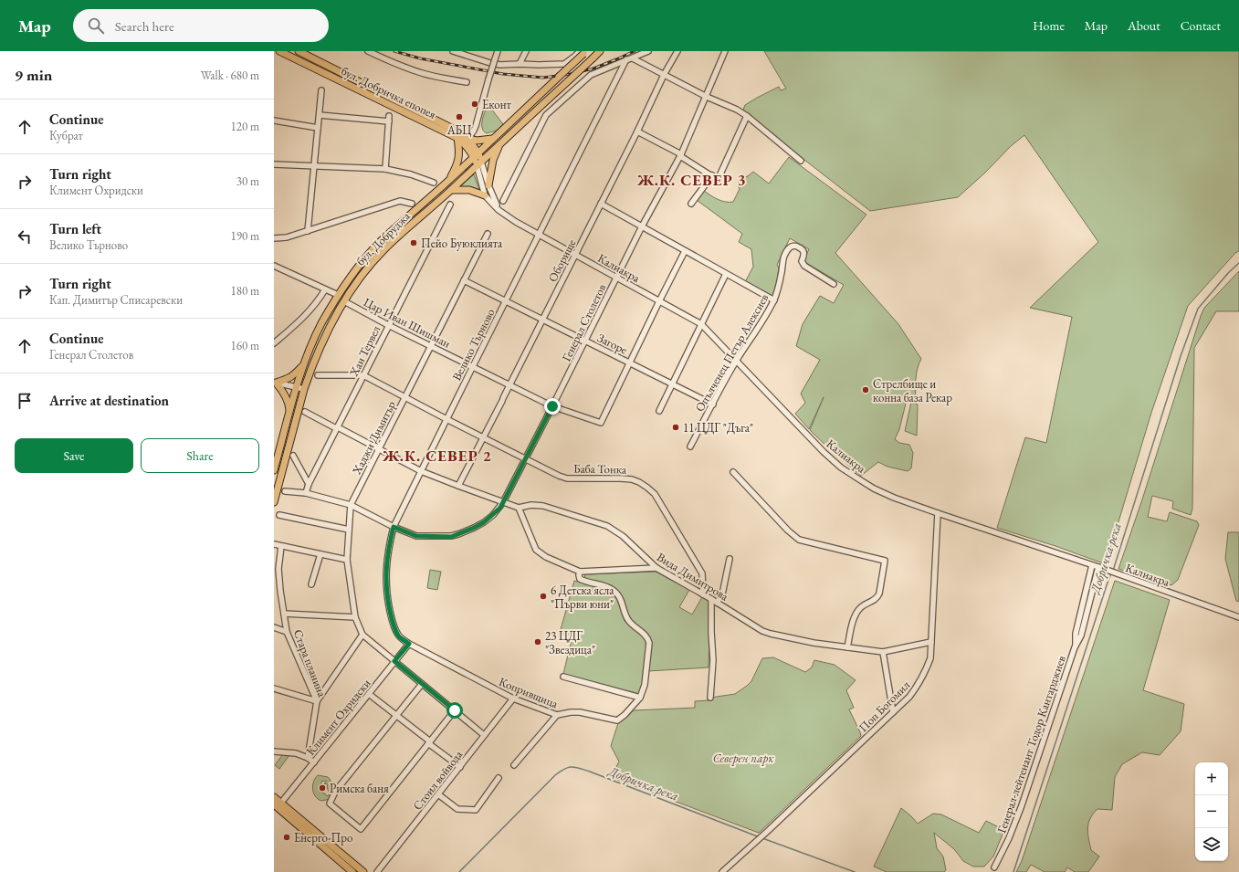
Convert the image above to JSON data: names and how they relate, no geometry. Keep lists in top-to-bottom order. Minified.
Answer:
{"streets":{"main road":["бул. Добричка епопея","бул. Добруджа"],"street":["Оборище","Калиакра","Цар Иван Шишман","Генерал Столетов","Загоре","Велико Търново","Хан Тервел","Опълченец Петър Алексиев","Хаджи Димитър","Баба Тонка","Вида Димитрова","Стара планина","Копривщица","Поп Богомил","Климент Охридски","Генерал-лейтенант Тодор Кантарджиев","Стоил войвода"]},"crossings":[["бул. Добричка епопея","бул. Добруджа"],["бул. Добричка епопея","Калиакра"],["бул. Добруджа","Калиакра"],["бул. Добруджа","Цар Иван Шишман"],["Оборище","Калиакра"],["Оборище","Цар Иван Шишман"],["Оборище","Загоре"],["Оборище","Баба Тонка"],["Оборище","Вида Димитрова"],["Калиакра","Генерал Столетов"],["Калиакра","Велико Търново"],["Калиакра","Опълченец Петър Алексиев"],["Калиакра","Поп Богомил"],["Калиакра","Генерал-лейтенант Тодор Кантарджиев"],["Цар Иван Шишман","Генерал Столетов"],["Цар Иван Шишман","Загоре"],["Цар Иван Шишман","Велико Търново"],["Цар Иван Шишман","Хан Тервел"],["Цар Иван Шишман","Хаджи Димитър"],["Генерал Столетов","Загоре"],["Генерал Столетов","Велико Търново"],["Генерал Столетов","Хан Тервел"],["Генерал Столетов","Хаджи Димитър"],["Генерал Столетов","Баба Тонка"],["Генерал Столетов","Вида Димитрова"],["Загоре","Велико Търново"],["Загоре","Опълченец Петър Алексиев"],["Загоре","Хаджи Димитър"],["Велико Търново","Баба Тонка"],["Велико Търново","Вида Димитрова"],["Велико Търново","Копривщица"],["Велико Търново","Климент Охридски"],["Хан Тервел","Баба Тонка"],["Хан Тервел","Вида Димитрова"],["Хаджи Димитър","Баба Тонка"],["Хаджи Димитър","Вида Димитрова"],["Хаджи Димитър","Климент Охридски"],["Хаджи Димитър","Стоил войвода"],["Баба Тонка","Вида Димитрова"],["Вида Димитрова","Поп Богомил"],["Копривщица","Климент Охридски"],["Копривщица","Стоил войвода"]],"districts":["Ж.К. СЕВЕР 3","Ж.К. СЕВЕР 2"],"water":["Добричка река"],"parks":["Северен парк"],"places":["Еконт","АБЦ","Пейо Буюклията","Стрелбище и конна база Рекар","11 ЦДГ \"Дъга\"","6 Детска ясла \"Първи юни\"","23 ЦДГ \"Звездица\"","Римска баня","Енерго-Про"],"page":{"header":"Map","search":"Search here","nav":["Home","Map","About","Contact"],"heading":["9 min","Walk · 680 m"],"list":[["Continue","Кубрат","120 m"],["Turn right","Климент Охридски","30 m"],["Turn left","Велико Търново","190 m"],["Turn right","Кап. Димитър Списаревски","180 m"],["Continue","Генерал Столетов","160 m"],"Arrive at destination"],"buttons":["Save","Share"],"map_buttons":["+","−"]}}
